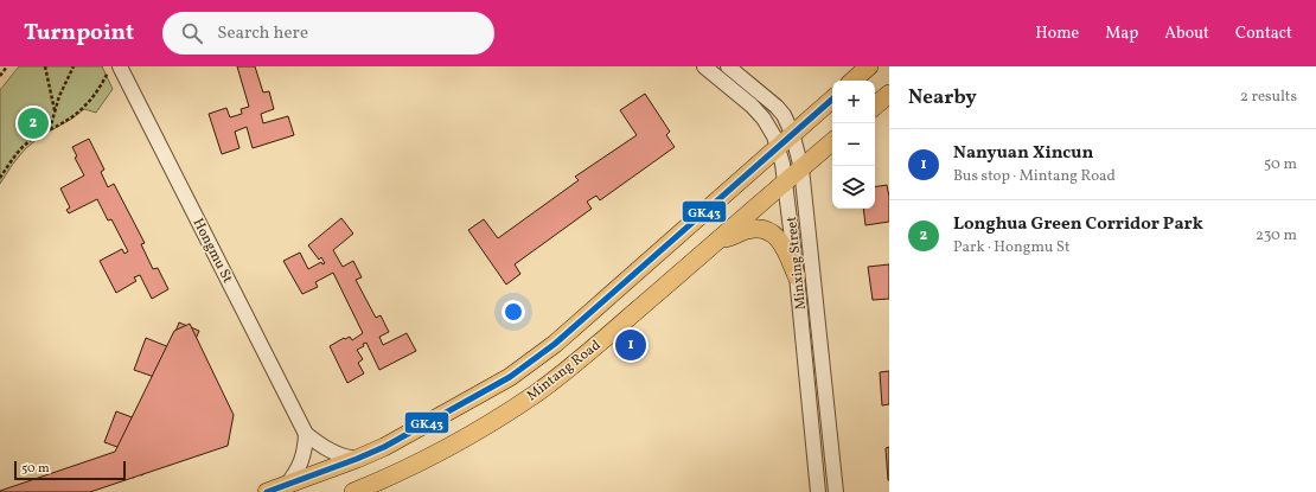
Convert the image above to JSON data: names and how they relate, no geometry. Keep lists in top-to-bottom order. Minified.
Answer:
{"streets":{"main road":["Mintang Road"],"street":["Hongmu St","Minxing Street"]},"crossings":[["Minxing Street","Mintang Road"]],"lines":["transit line GK43"],"scale_bar":"50 m","page":{"header":"Turnpoint","search":"Search here","nav":["Home","Map","About","Contact"],"heading":["Nearby","2 results"],"map_buttons":["+","−"],"pins":["2","1"],"list":[{"mark":"1","name":"Nanyuan Xincun","note":"Bus stop · Mintang Road","value":"50 m"},{"mark":"2","name":"Longhua Green Corridor Park","note":"Park · Hongmu St","value":"230 m"}],"scale":"50 m"}}
